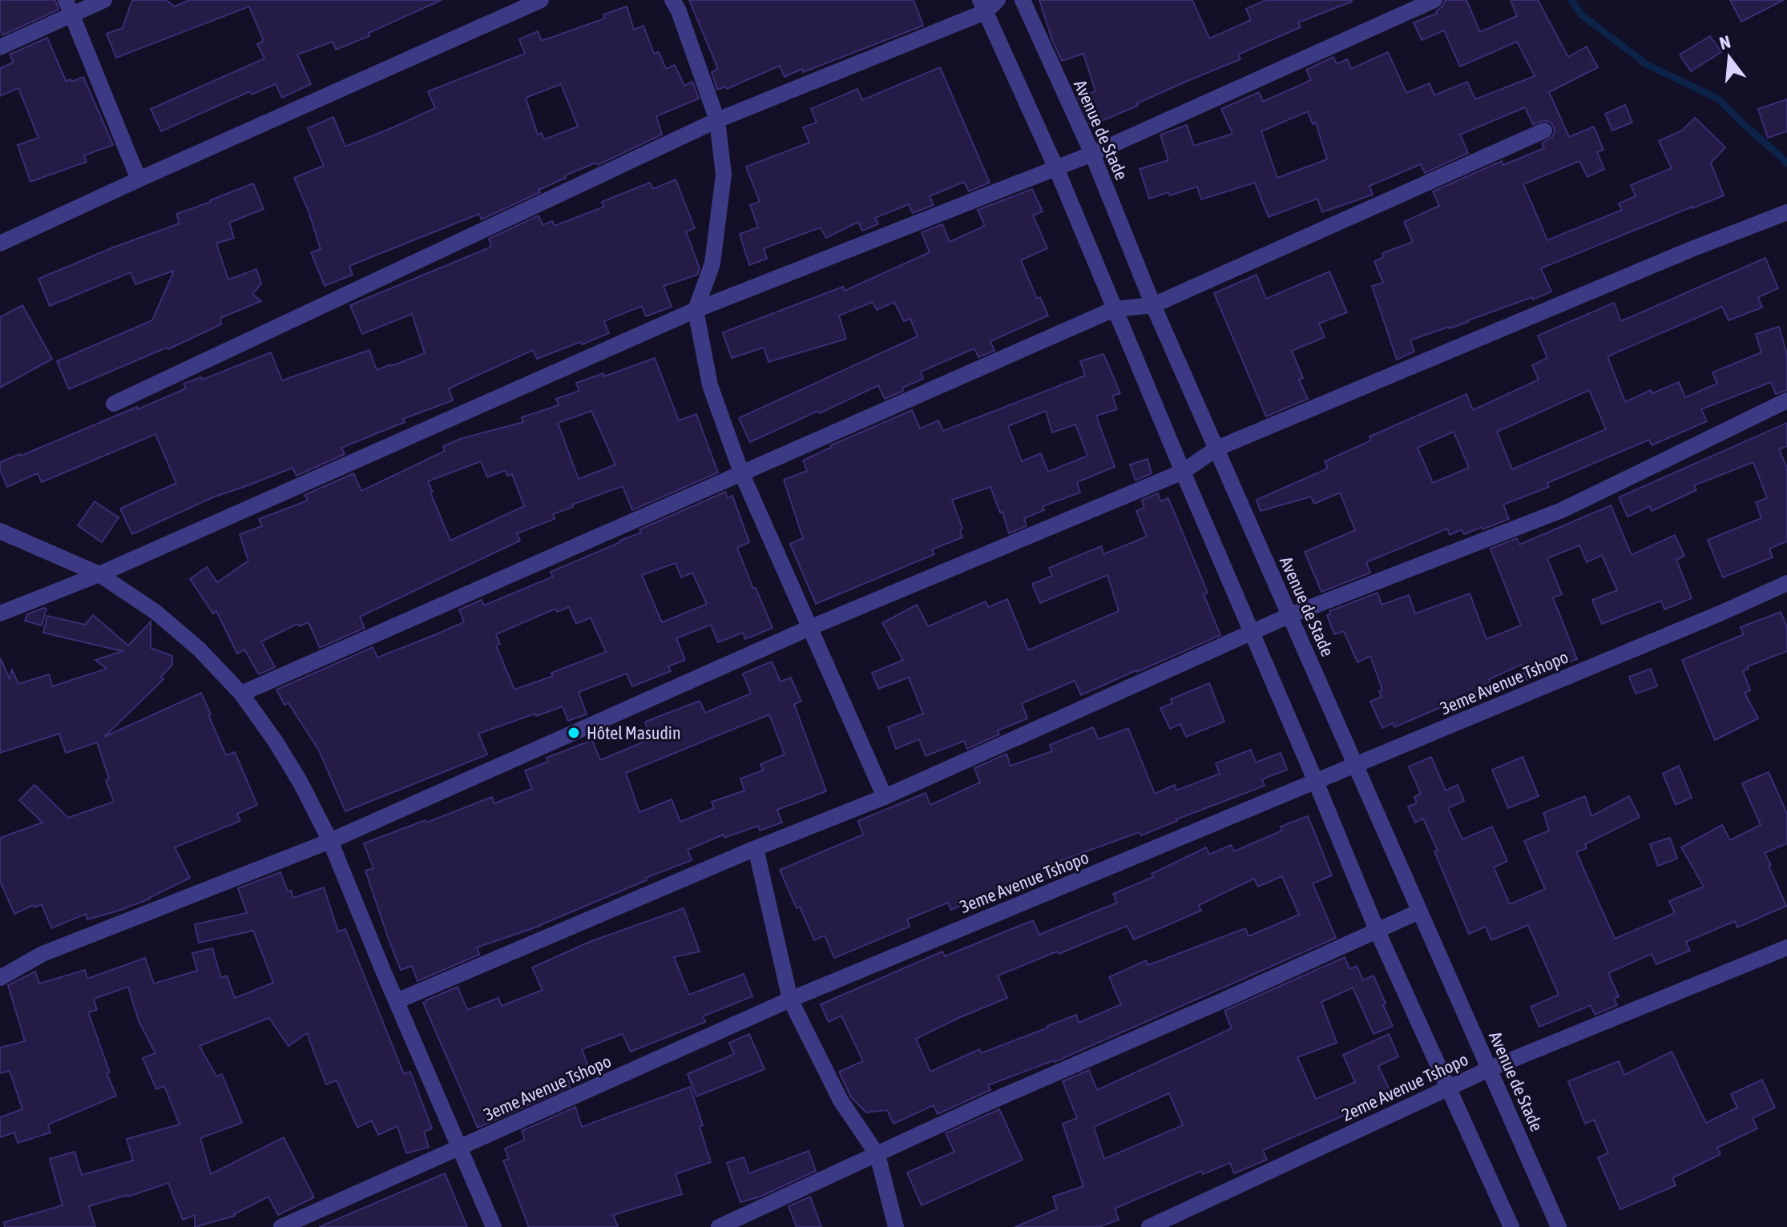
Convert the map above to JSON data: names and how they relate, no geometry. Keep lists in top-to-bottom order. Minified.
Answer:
{"streets":{"street":["Avenue de Stade","3eme Avenue Tshopo","2eme Avenue Tshopo"]},"crossings":[["Avenue de Stade","3eme Avenue Tshopo"],["Avenue de Stade","2eme Avenue Tshopo"]],"places":["Hôtel Masudin"],"north":"top"}
